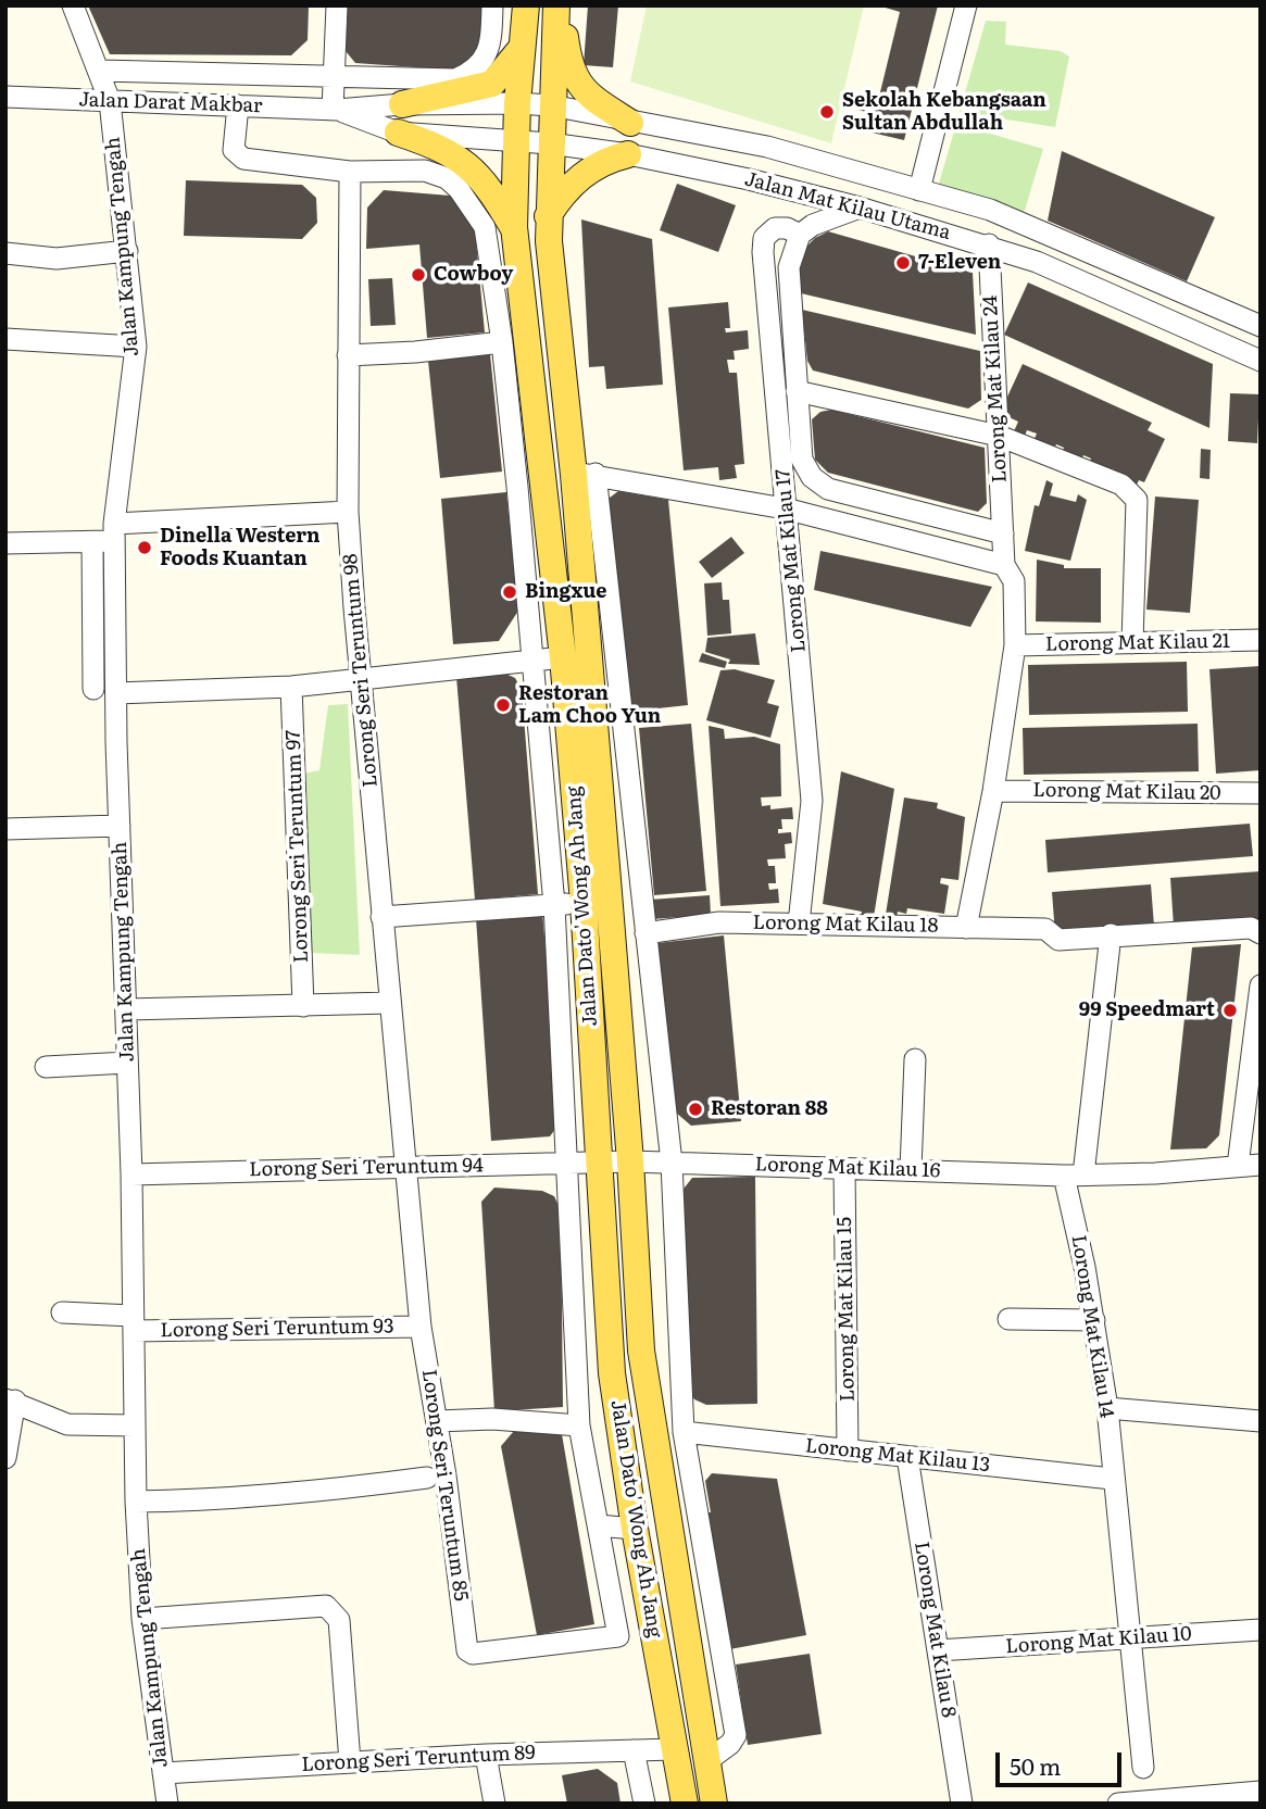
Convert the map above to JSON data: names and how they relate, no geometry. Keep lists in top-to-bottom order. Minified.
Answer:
{"streets":{"main road":["Jalan Dato' Wong Ah Jang"],"street":["Jalan Darat Makbar","Jalan Mat Kilau Utama","Jalan Kampung Tengah","Lorong Mat Kilau 24","Lorong Mat Kilau 17","Lorong Mat Kilau 21","Lorong Seri Teruntum 98","Lorong Mat Kilau 20","Lorong Seri Teruntum 97","Lorong Mat Kilau 18","Lorong Seri Teruntum 94","Lorong Mat Kilau 16","Lorong Mat Kilau 15","Lorong Mat Kilau 14","Lorong Seri Teruntum 93","Lorong Mat Kilau 13","Lorong Seri Teruntum 85","Lorong Mat Kilau 8","Lorong Mat Kilau 10","Lorong Seri Teruntum 89"]},"crossings":[["Jalan Darat Makbar","Jalan Mat Kilau Utama"],["Jalan Darat Makbar","Jalan Kampung Tengah"],["Jalan Darat Makbar","Jalan Dato' Wong Ah Jang"],["Jalan Mat Kilau Utama","Lorong Mat Kilau 24"],["Jalan Mat Kilau Utama","Jalan Dato' Wong Ah Jang"],["Jalan Kampung Tengah","Lorong Seri Teruntum 94"],["Jalan Kampung Tengah","Lorong Seri Teruntum 93"],["Jalan Kampung Tengah","Lorong Seri Teruntum 89"],["Lorong Mat Kilau 17","Lorong Mat Kilau 18"],["Lorong Seri Teruntum 98","Lorong Seri Teruntum 94"],["Lorong Seri Teruntum 98","Lorong Seri Teruntum 85"],["Jalan Dato' Wong Ah Jang","Lorong Seri Teruntum 94"],["Jalan Dato' Wong Ah Jang","Lorong Mat Kilau 16"],["Jalan Dato' Wong Ah Jang","Lorong Seri Teruntum 89"],["Lorong Mat Kilau 18","Lorong Mat Kilau 14"],["Lorong Seri Teruntum 94","Lorong Mat Kilau 16"],["Lorong Seri Teruntum 94","Lorong Seri Teruntum 85"],["Lorong Mat Kilau 16","Lorong Mat Kilau 15"],["Lorong Mat Kilau 16","Lorong Mat Kilau 14"],["Lorong Mat Kilau 15","Lorong Mat Kilau 13"],["Lorong Mat Kilau 14","Lorong Mat Kilau 13"],["Lorong Mat Kilau 14","Lorong Mat Kilau 10"],["Lorong Seri Teruntum 93","Lorong Seri Teruntum 85"],["Lorong Mat Kilau 13","Lorong Mat Kilau 8"],["Lorong Mat Kilau 8","Lorong Mat Kilau 10"]],"places":["Sekolah Kebangsaan Sultan Abdullah","7-Eleven","Cowboy","Dinella Western Foods Kuantan","Bingxue","Restoran Lam Choo Yun","99 Speedmart","Restoran 88"],"scale_bar":"50 m"}
